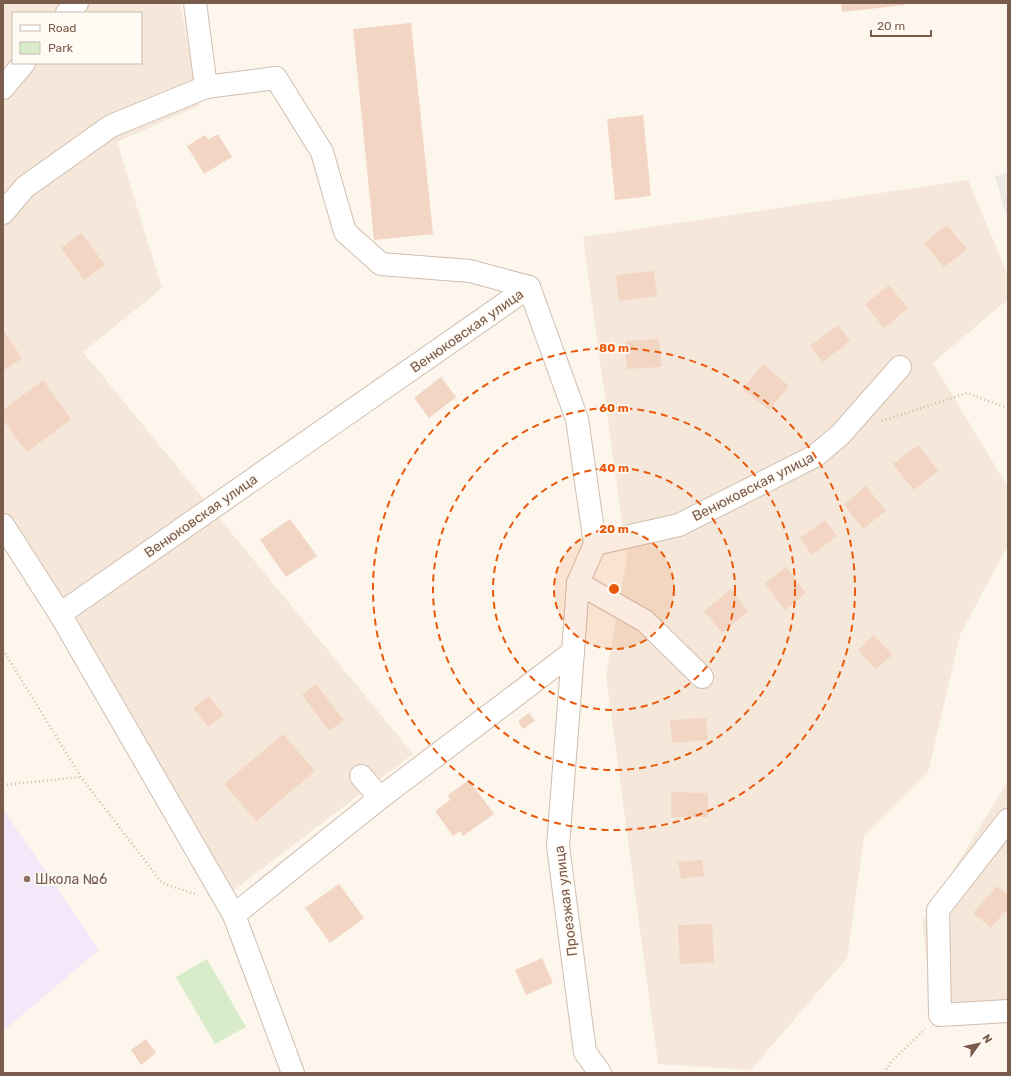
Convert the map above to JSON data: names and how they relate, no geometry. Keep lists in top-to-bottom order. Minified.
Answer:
{"streets":{"street":["Венюковская улица","Проезжая улица"]},"crossings":[["Венюковская улица","Проезжая улица"]],"places":["Школа №6"],"legend":["Road","Park"],"scale_bar":"20 m","north":"top right","rings":["80 m","60 m","40 m","20 m"]}
